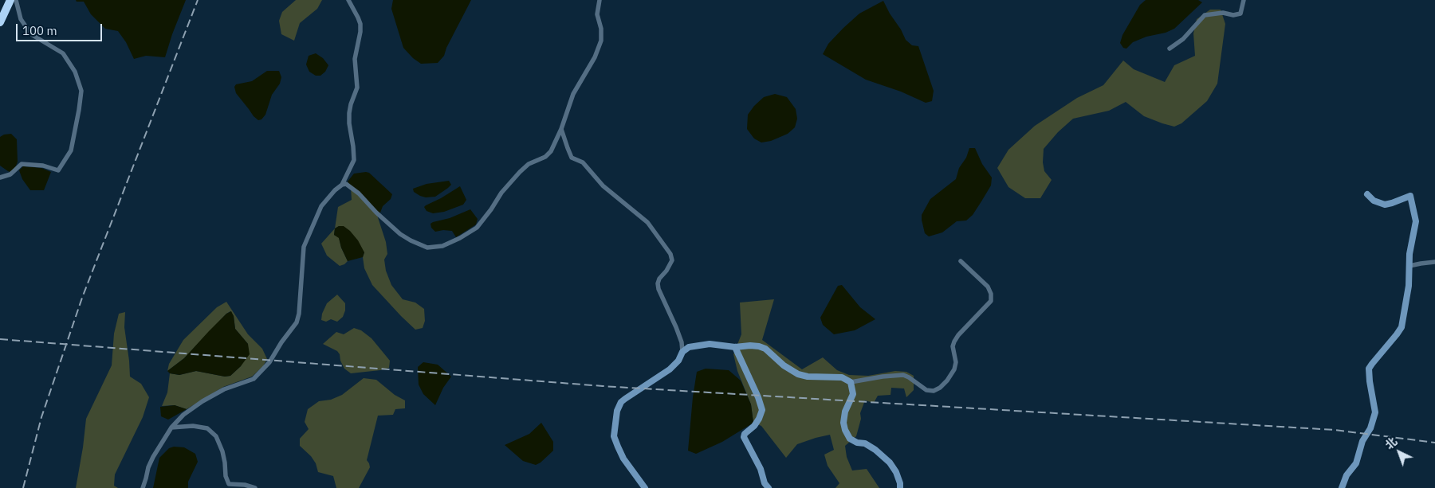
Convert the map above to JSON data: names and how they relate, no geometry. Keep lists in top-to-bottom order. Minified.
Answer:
{"scale_bar":"100 m","north":"top left"}
